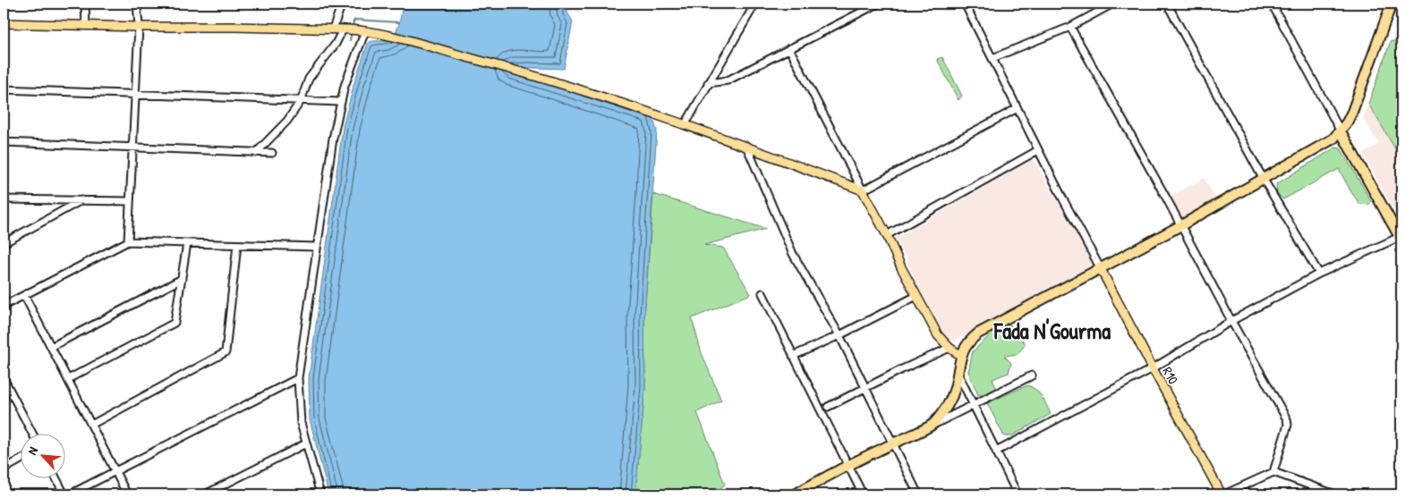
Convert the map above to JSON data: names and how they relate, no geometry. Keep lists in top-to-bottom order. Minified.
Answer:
{"streets":{"main road":["R10"]},"districts":["Fada N'Gourma"],"north":"top left"}
